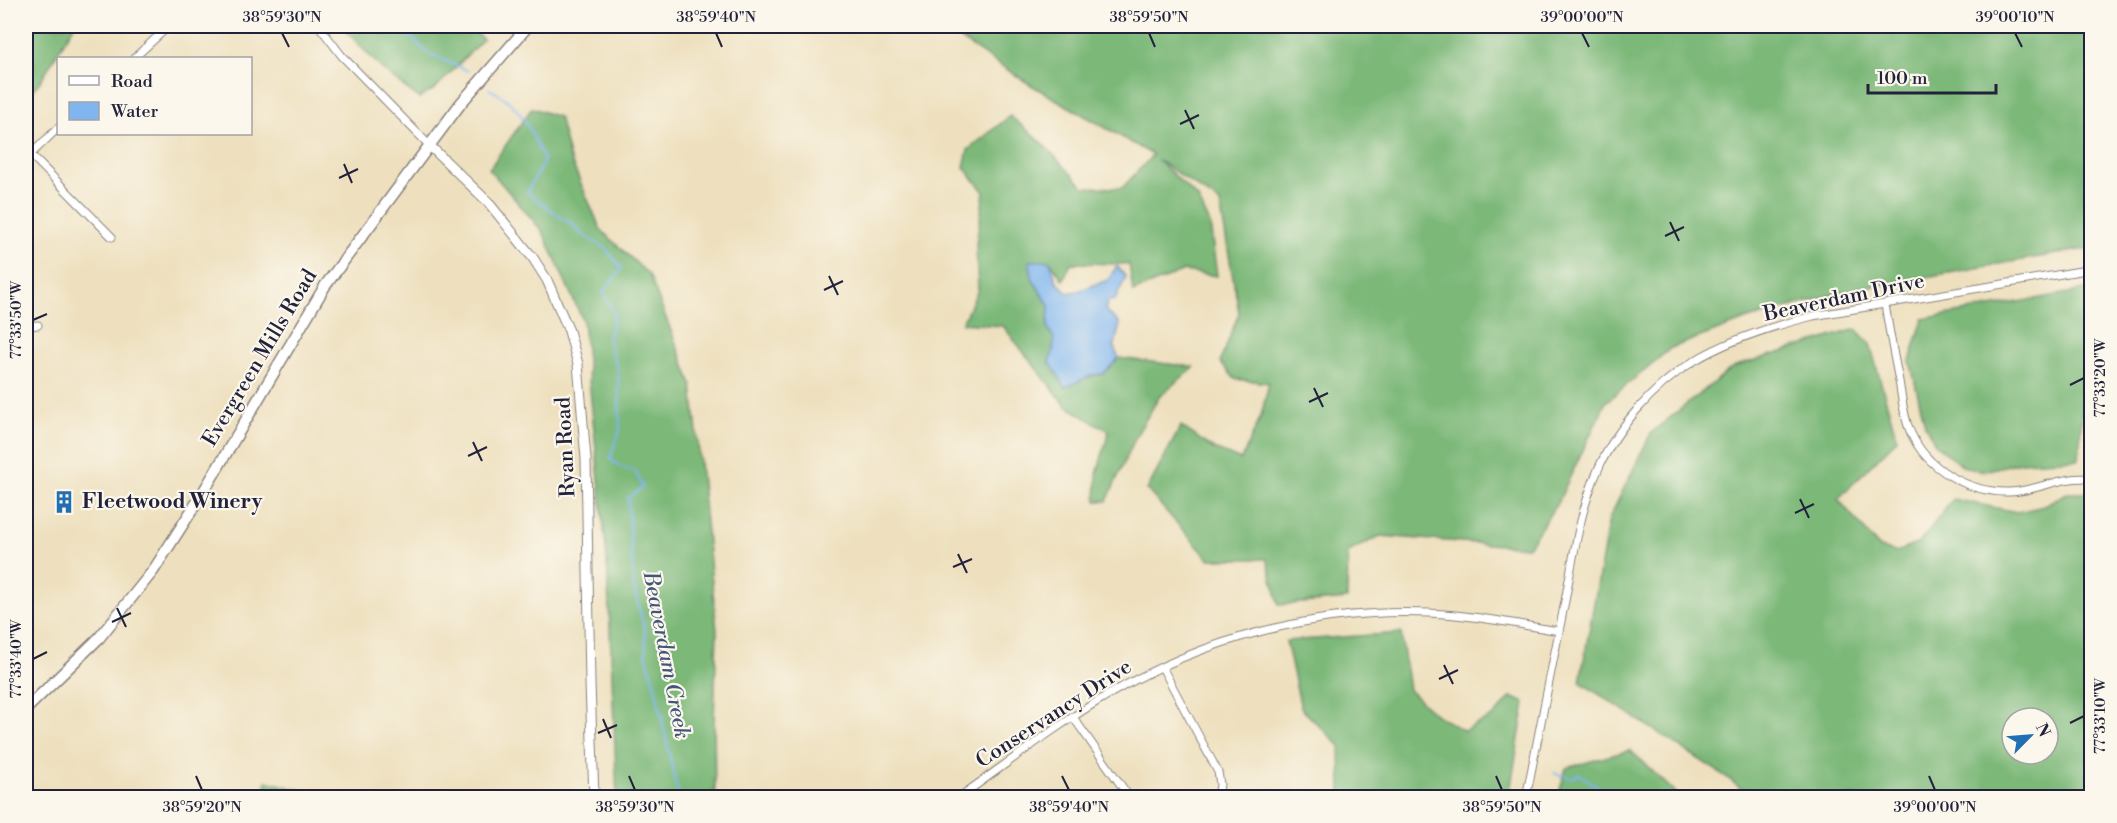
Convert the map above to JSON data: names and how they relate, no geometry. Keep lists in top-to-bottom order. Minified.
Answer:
{"streets":{"main road":["Evergreen Mills Road","Ryan Road"],"street":["Beaverdam Drive","Conservancy Drive"]},"crossings":[["Beaverdam Drive","Conservancy Drive"],["Evergreen Mills Road","Ryan Road"]],"water":["Beaverdam Creek"],"places":{"building":["Fleetwood Winery"]},"legend":["Road","Water"],"scale_bar":"100 m","north":"top right","coordinates":["38°59'30\"N","38°59'40\"N","38°59'50\"N","39°00'00\"N","39°00'10\"N","77°33'50\"W","77°33'20\"W","77°33'40\"W","77°33'10\"W","38°59'20\"N"]}
